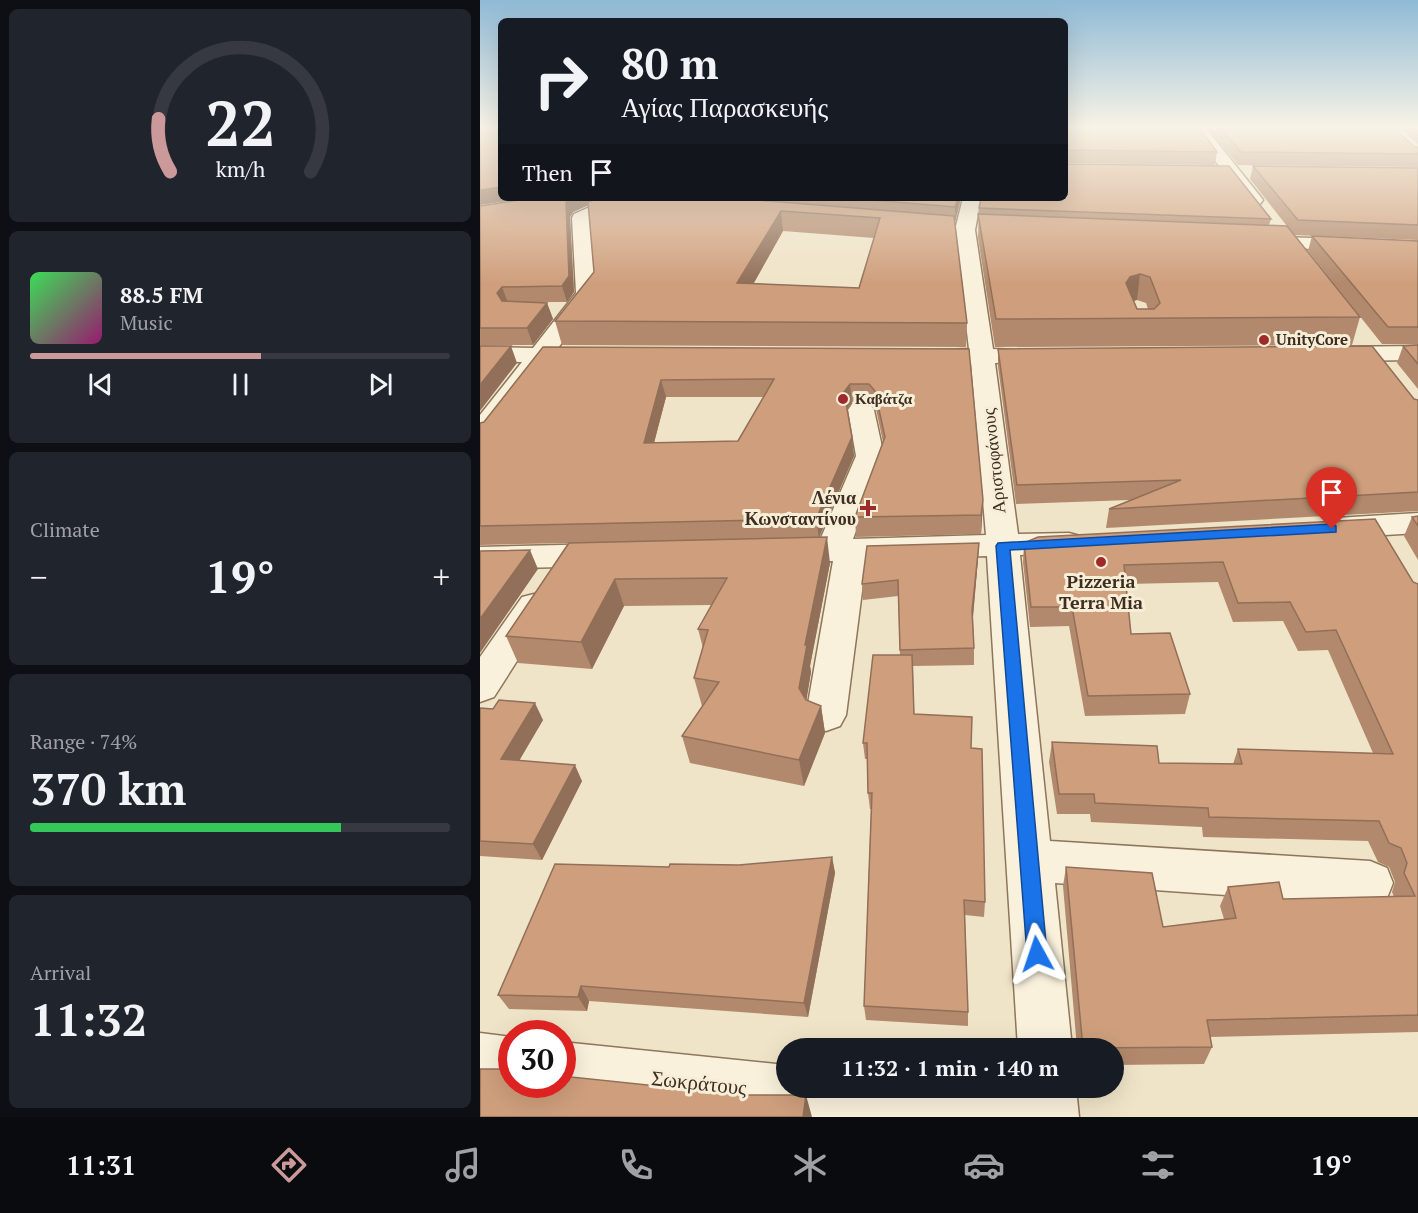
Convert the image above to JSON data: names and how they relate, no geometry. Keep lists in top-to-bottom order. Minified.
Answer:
{"streets":{"street":["Αριστοφάνους","Σωκράτους"]},"places":{"other":["UnityCore","Καβάτζα","Pizzeria Terra Mia"],"health":["Λένια Κωνσταντίνου"]},"page":{"turn":["80 m","Αγίας Παρασκευής"],"then":"Then","song":["88.5 FM","Music"],"tile":["Climate",["Range · 74%","370 km"],["Arrival","11:32"]],"heat":["−","19°","+"],"limit":"30","trip":"11:32 · 1 min · 140 m","tabs":["11:31","19°"],"gauge":["22","km/h"]}}
